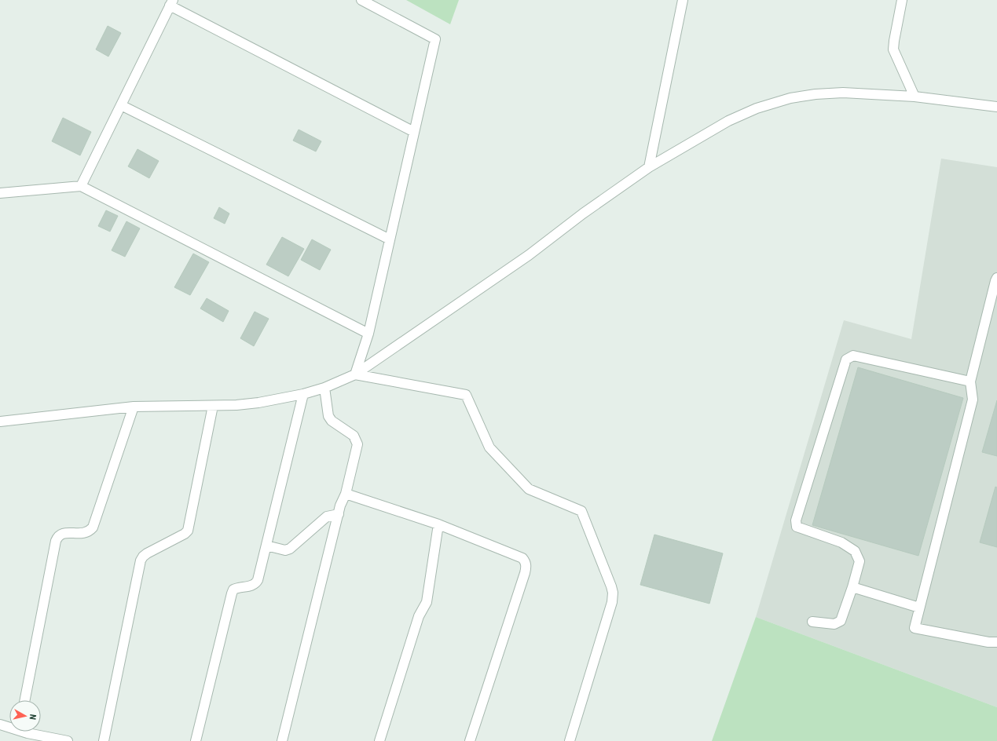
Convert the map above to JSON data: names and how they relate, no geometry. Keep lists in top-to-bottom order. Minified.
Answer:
{"north":"right"}
